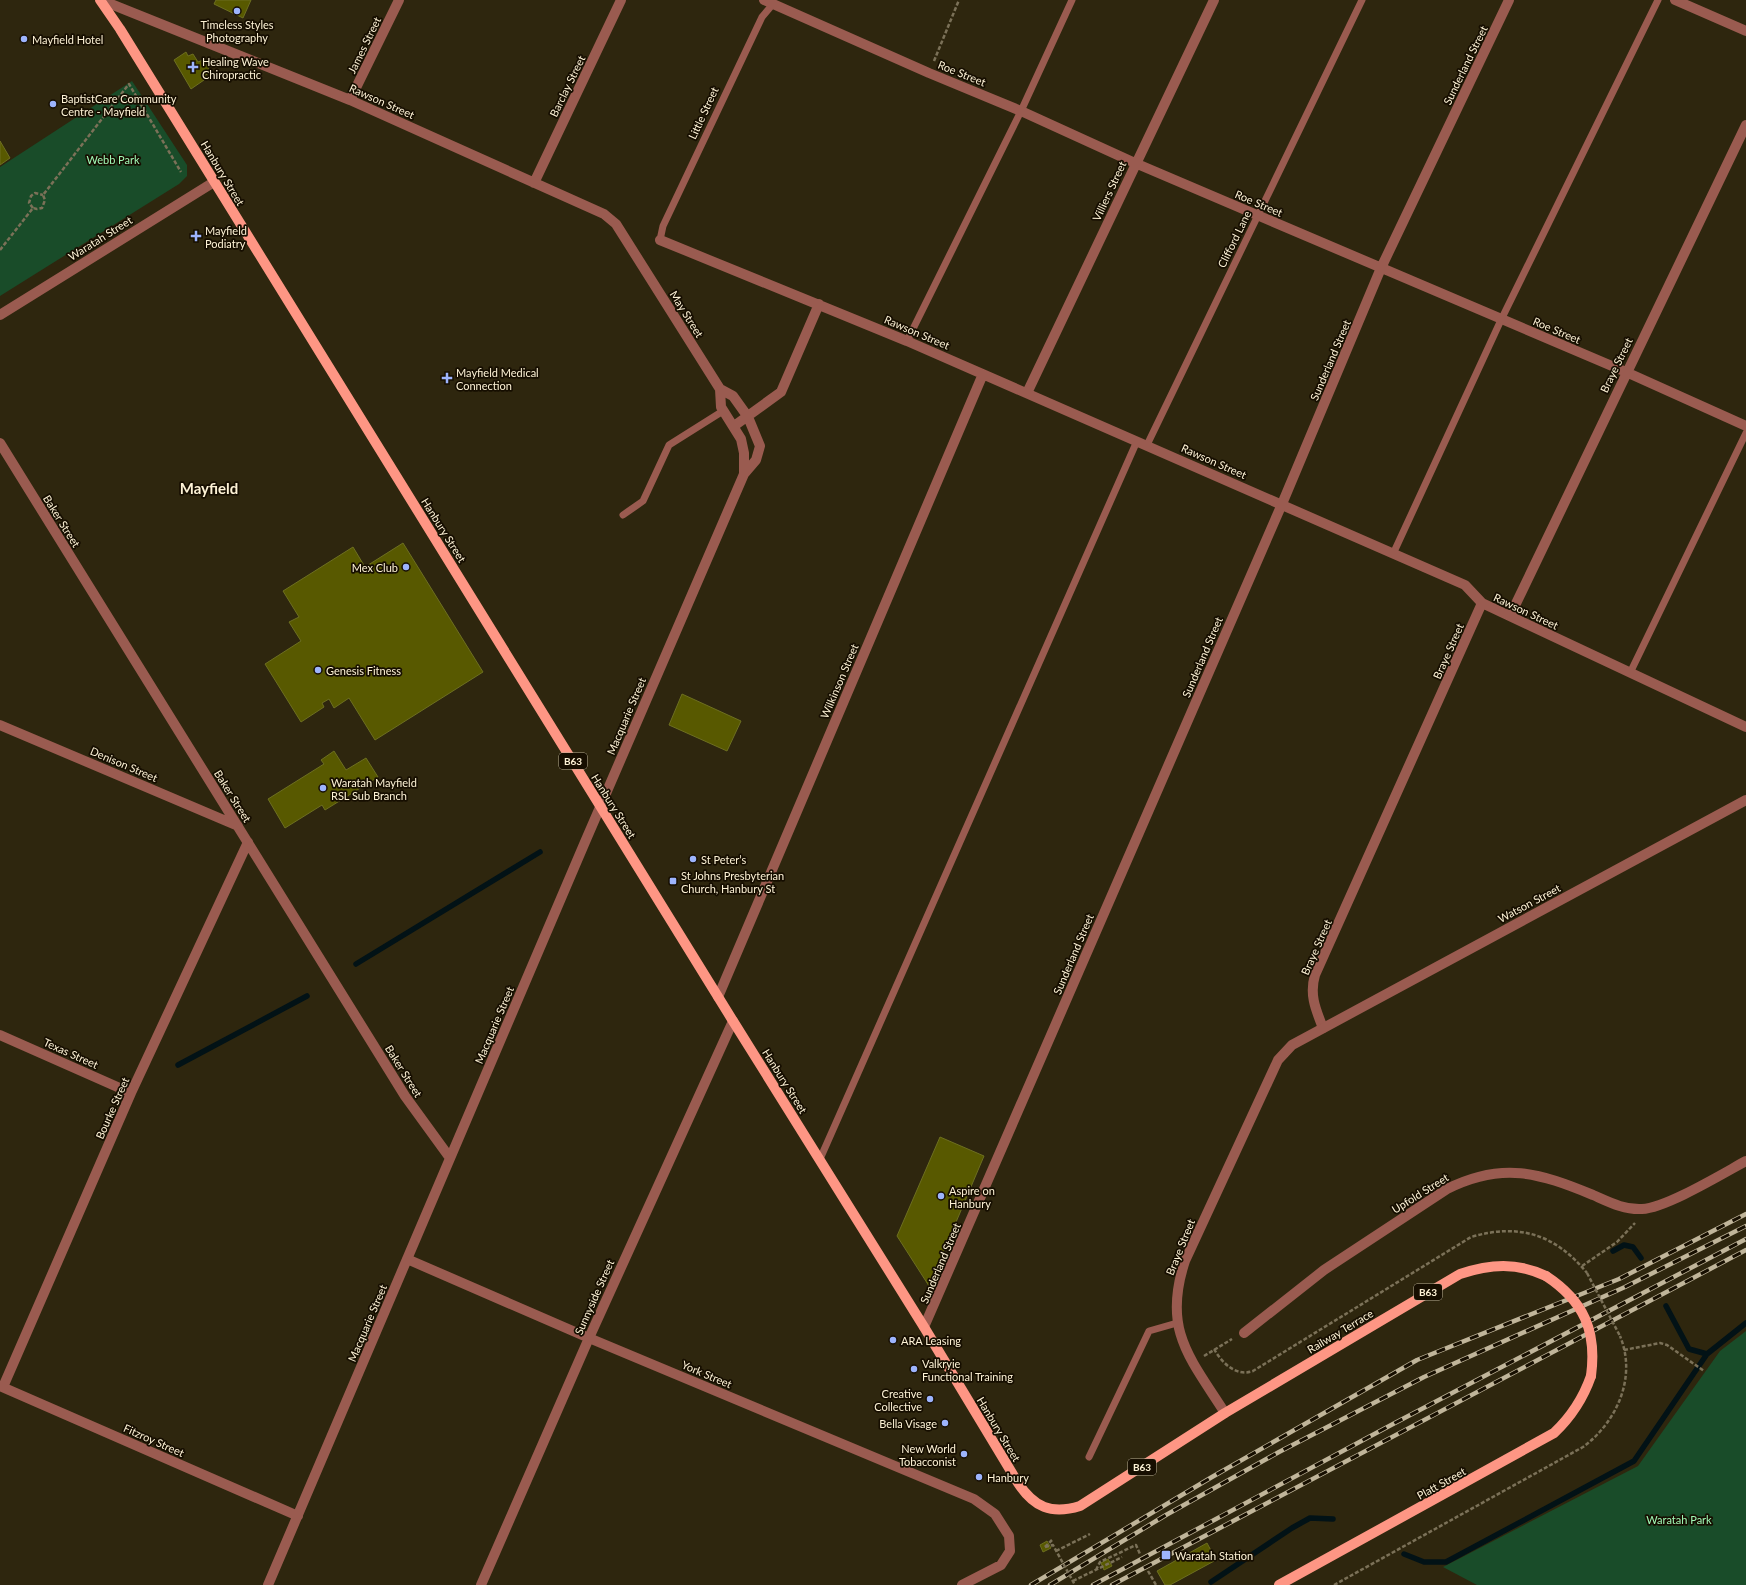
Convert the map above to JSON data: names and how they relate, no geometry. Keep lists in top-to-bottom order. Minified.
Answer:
{"streets":{"main road":["Hanbury Street","B63","Railway Terrace","Platt Street"],"street":["James Street","Sunderland Street","Roe Street","Barclay Street","Rawson Street","Villiers Street","Waratah Street","May Street","Braye Street","Baker Street","Wilkinson Street","Macquarie Street","Denison Street","Watson Street","Texas Street","Bourke Street","Upfold Street","Sunnyside Street","York Street","Fitzroy Street"],"lane":["Little Street","Clifford Lane"]},"crossings":[["James Street","Rawson Street"],["Sunderland Street","Roe Street"],["Sunderland Street","Rawson Street"],["Sunderland Street","Hanbury Street"],["Roe Street","Little Street"],["Roe Street","Villiers Street"],["Roe Street","Clifford Lane"],["Roe Street","Braye Street"],["Barclay Street","Rawson Street"],["Rawson Street","Little Street"],["Rawson Street","Hanbury Street"],["Rawson Street","Villiers Street"],["Rawson Street","Clifford Lane"],["Rawson Street","May Street"],["Rawson Street","Braye Street"],["Rawson Street","Wilkinson Street"],["Hanbury Street","Waratah Street"],["Hanbury Street","Wilkinson Street"],["Hanbury Street","Macquarie Street"],["Hanbury Street","Sunnyside Street"],["Hanbury Street","Railway Terrace"],["May Street","Macquarie Street"],["Braye Street","Watson Street"],["Braye Street","Railway Terrace"],["Baker Street","Macquarie Street"],["Baker Street","Denison Street"],["Baker Street","Bourke Street"],["Macquarie Street","York Street"],["Macquarie Street","Fitzroy Street"],["Texas Street","Bourke Street"],["Bourke Street","Fitzroy Street"],["Sunnyside Street","York Street"],["Railway Terrace","Platt Street"]],"districts":["Mayfield"],"parks":["Webb Park","Waratah Park"],"places":{"other":["Timeless Styles Photography","Mayfield Hotel","BaptistCare Community Centre - Mayfield","Mex Club","Genesis Fitness","Waratah Mayfield RSL Sub Branch","St Peter’s","Aspire on Hanbury","ARA Leasing","Valkryie Functional Training","Creative Collective","Bella Visage","New World Tobacconist","Hanbury"],"health":["Healing Wave Chiropractic","Mayfield Podiatry","Mayfield Medical Connection"],"transit":["St Johns Presbyterian Church, Hanbury St","Waratah Station"]}}
